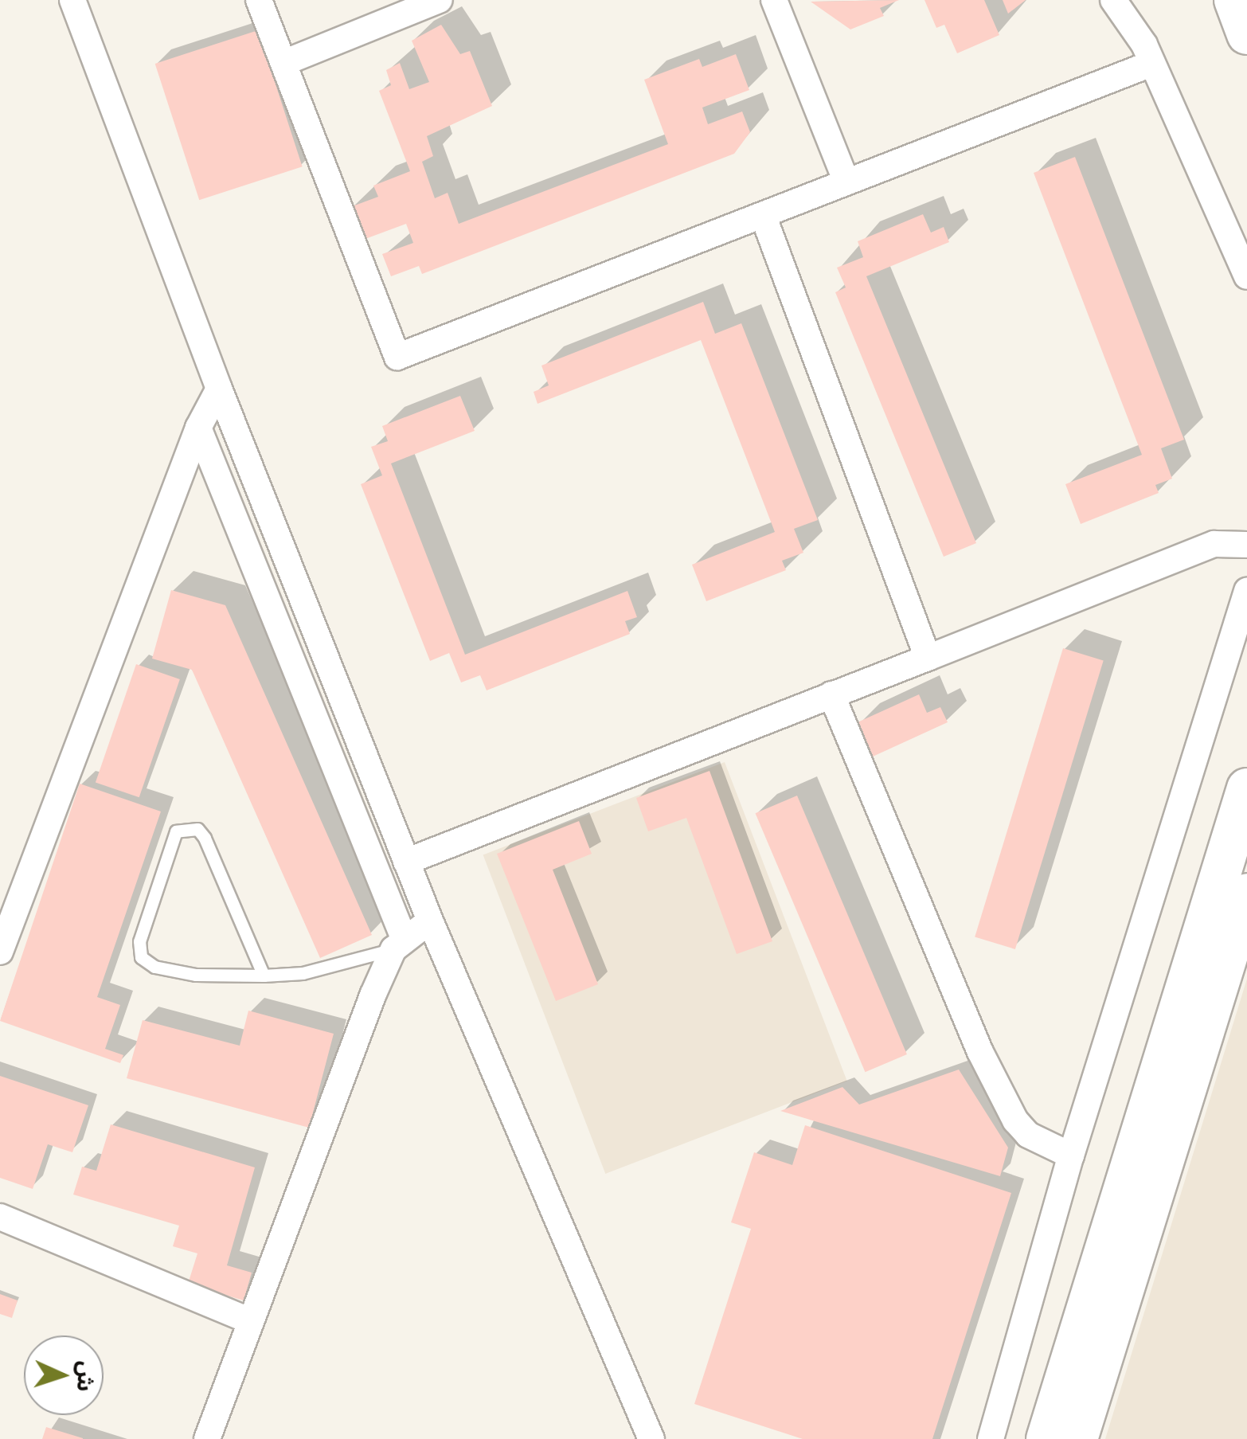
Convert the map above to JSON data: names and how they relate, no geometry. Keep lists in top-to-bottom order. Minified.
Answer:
{"north":"right"}
